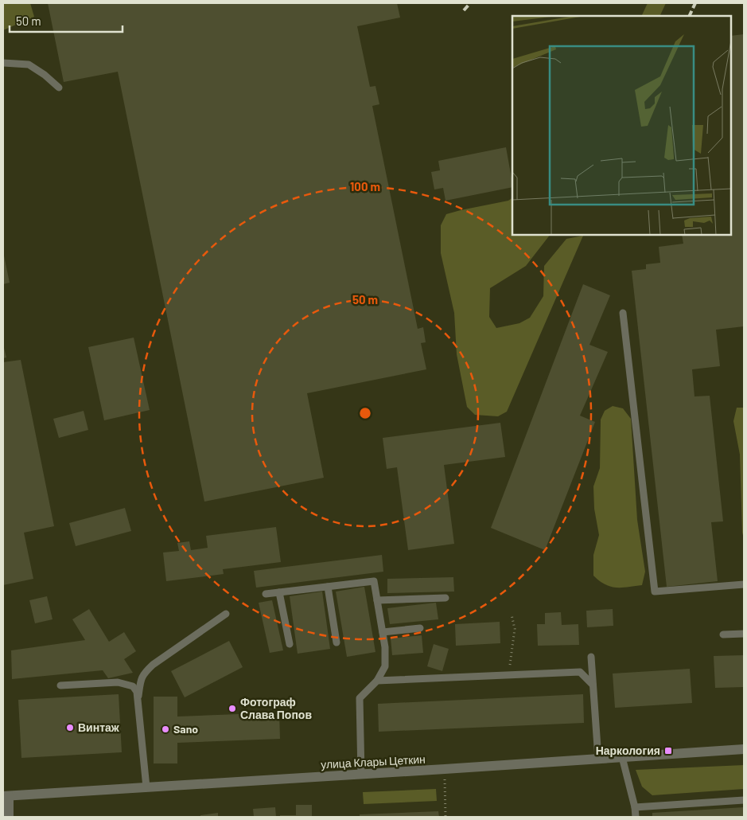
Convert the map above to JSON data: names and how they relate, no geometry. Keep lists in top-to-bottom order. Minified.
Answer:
{"streets":{"street":["улица Клары Цеткин"]},"places":{"other":["Фотограф Слава Попов","Винтаж","Sano"],"transit":["Наркология"]},"scale_bar":"50 m","rings":["100 m","50 m"]}
